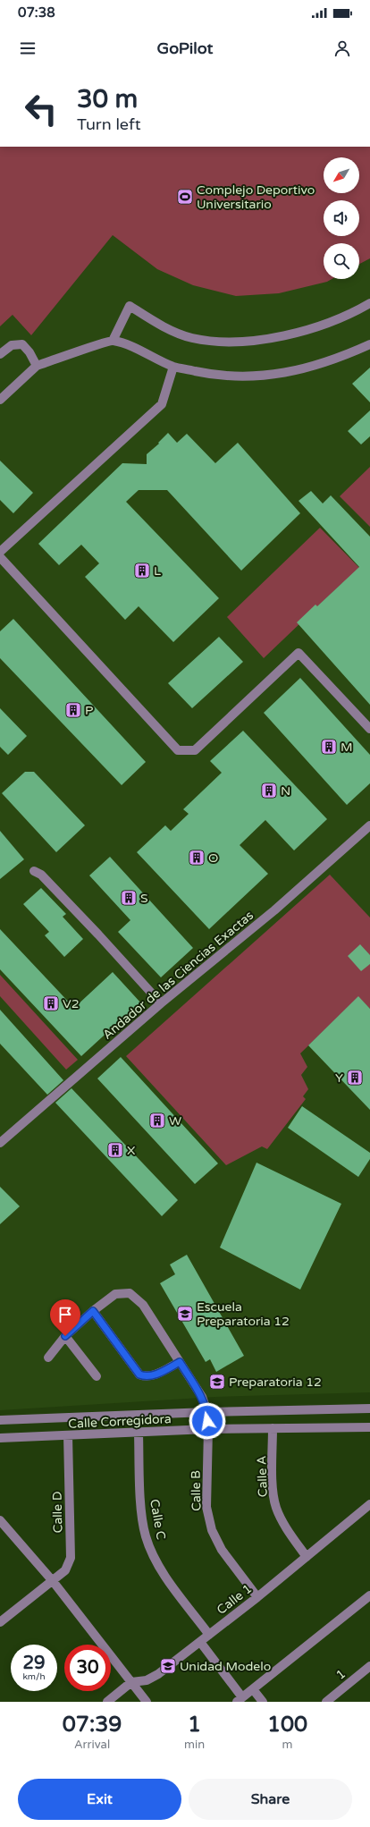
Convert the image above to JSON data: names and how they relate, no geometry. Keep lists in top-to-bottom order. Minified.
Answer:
{"streets":{"street":["Andador de las Ciencias Exactas","Calle Corregidora","Calle A","Calle B","Calle D","Calle C","Calle 1","1"]},"crossings":[["Calle Corregidora","Calle A"],["Calle Corregidora","Calle B"],["Calle Corregidora","Calle D"],["Calle Corregidora","Calle C"],["Calle A","Calle 1"],["Calle B","Calle 1"],["Calle C","Calle 1"]],"places":{"sports":["Complejo Deportivo Universitario"],"building":["L","P","M","N","O","S","V2","Y","W","X"],"school or university":["Escuela Preparatoria 12","Preparatoria 12","Unidad Modelo"]},"north":"bottom left","page":{"status":"07:38","header":"GoPilot","turn":["30 m","Turn left"],"speed":"29 km/h","limit":"30","eta":["07:39","Arrival","1","min","100","m"],"buttons":["Exit","Share"]}}
